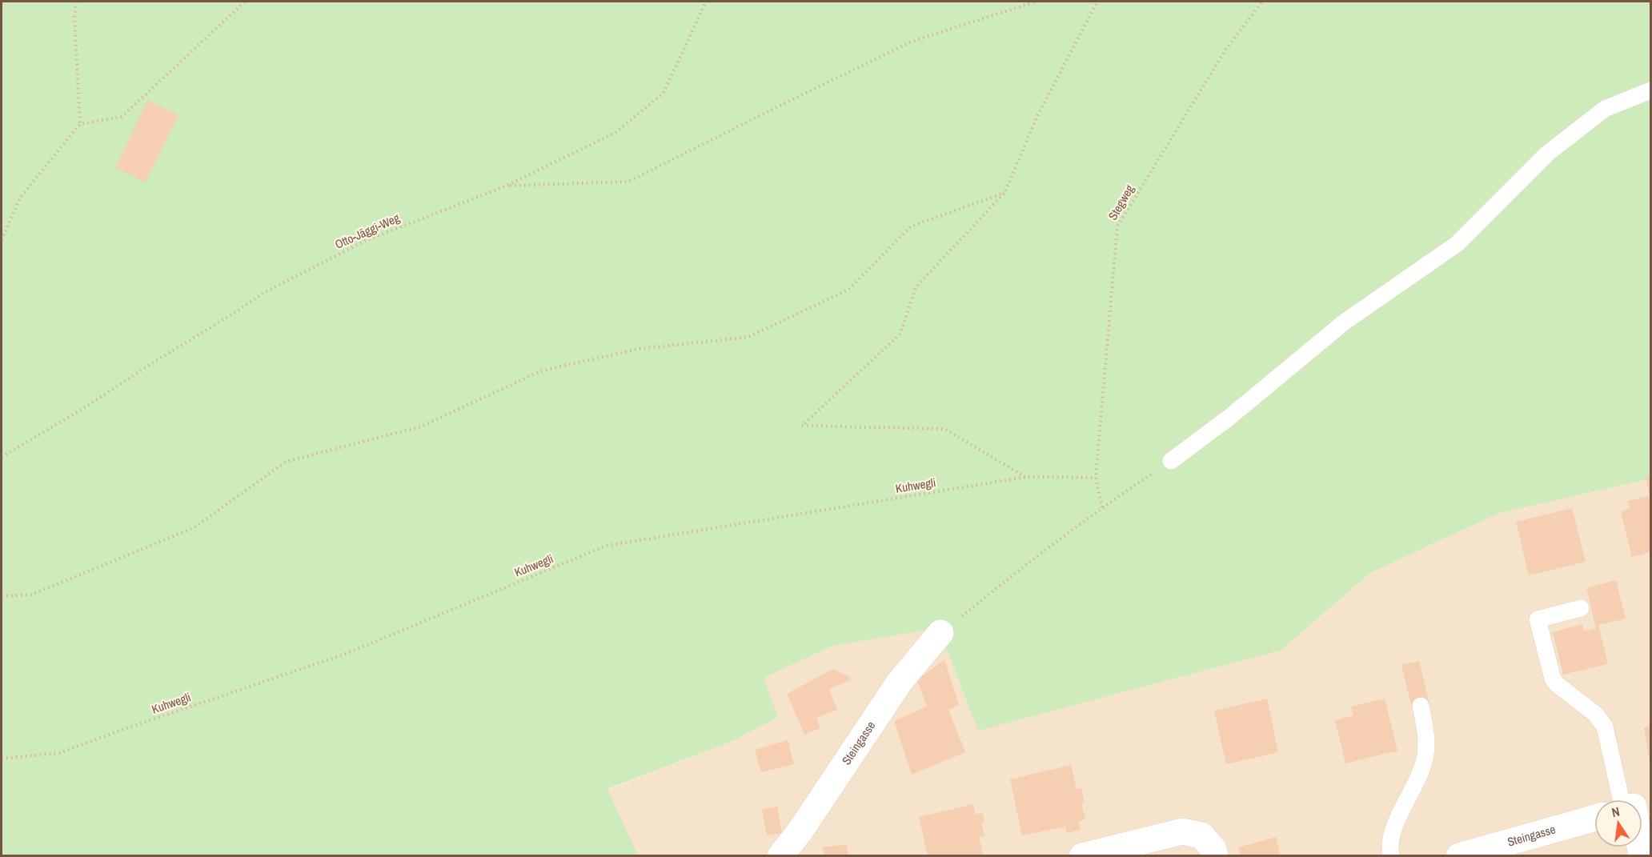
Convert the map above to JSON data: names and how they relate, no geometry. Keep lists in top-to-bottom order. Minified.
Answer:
{"streets":{"street":["Steingasse"],"path":["Stegweg","Otto-Jäggi-Weg","Kuhwegli"]},"crossings":[["Stegweg","Kuhwegli"]],"north":"top"}
